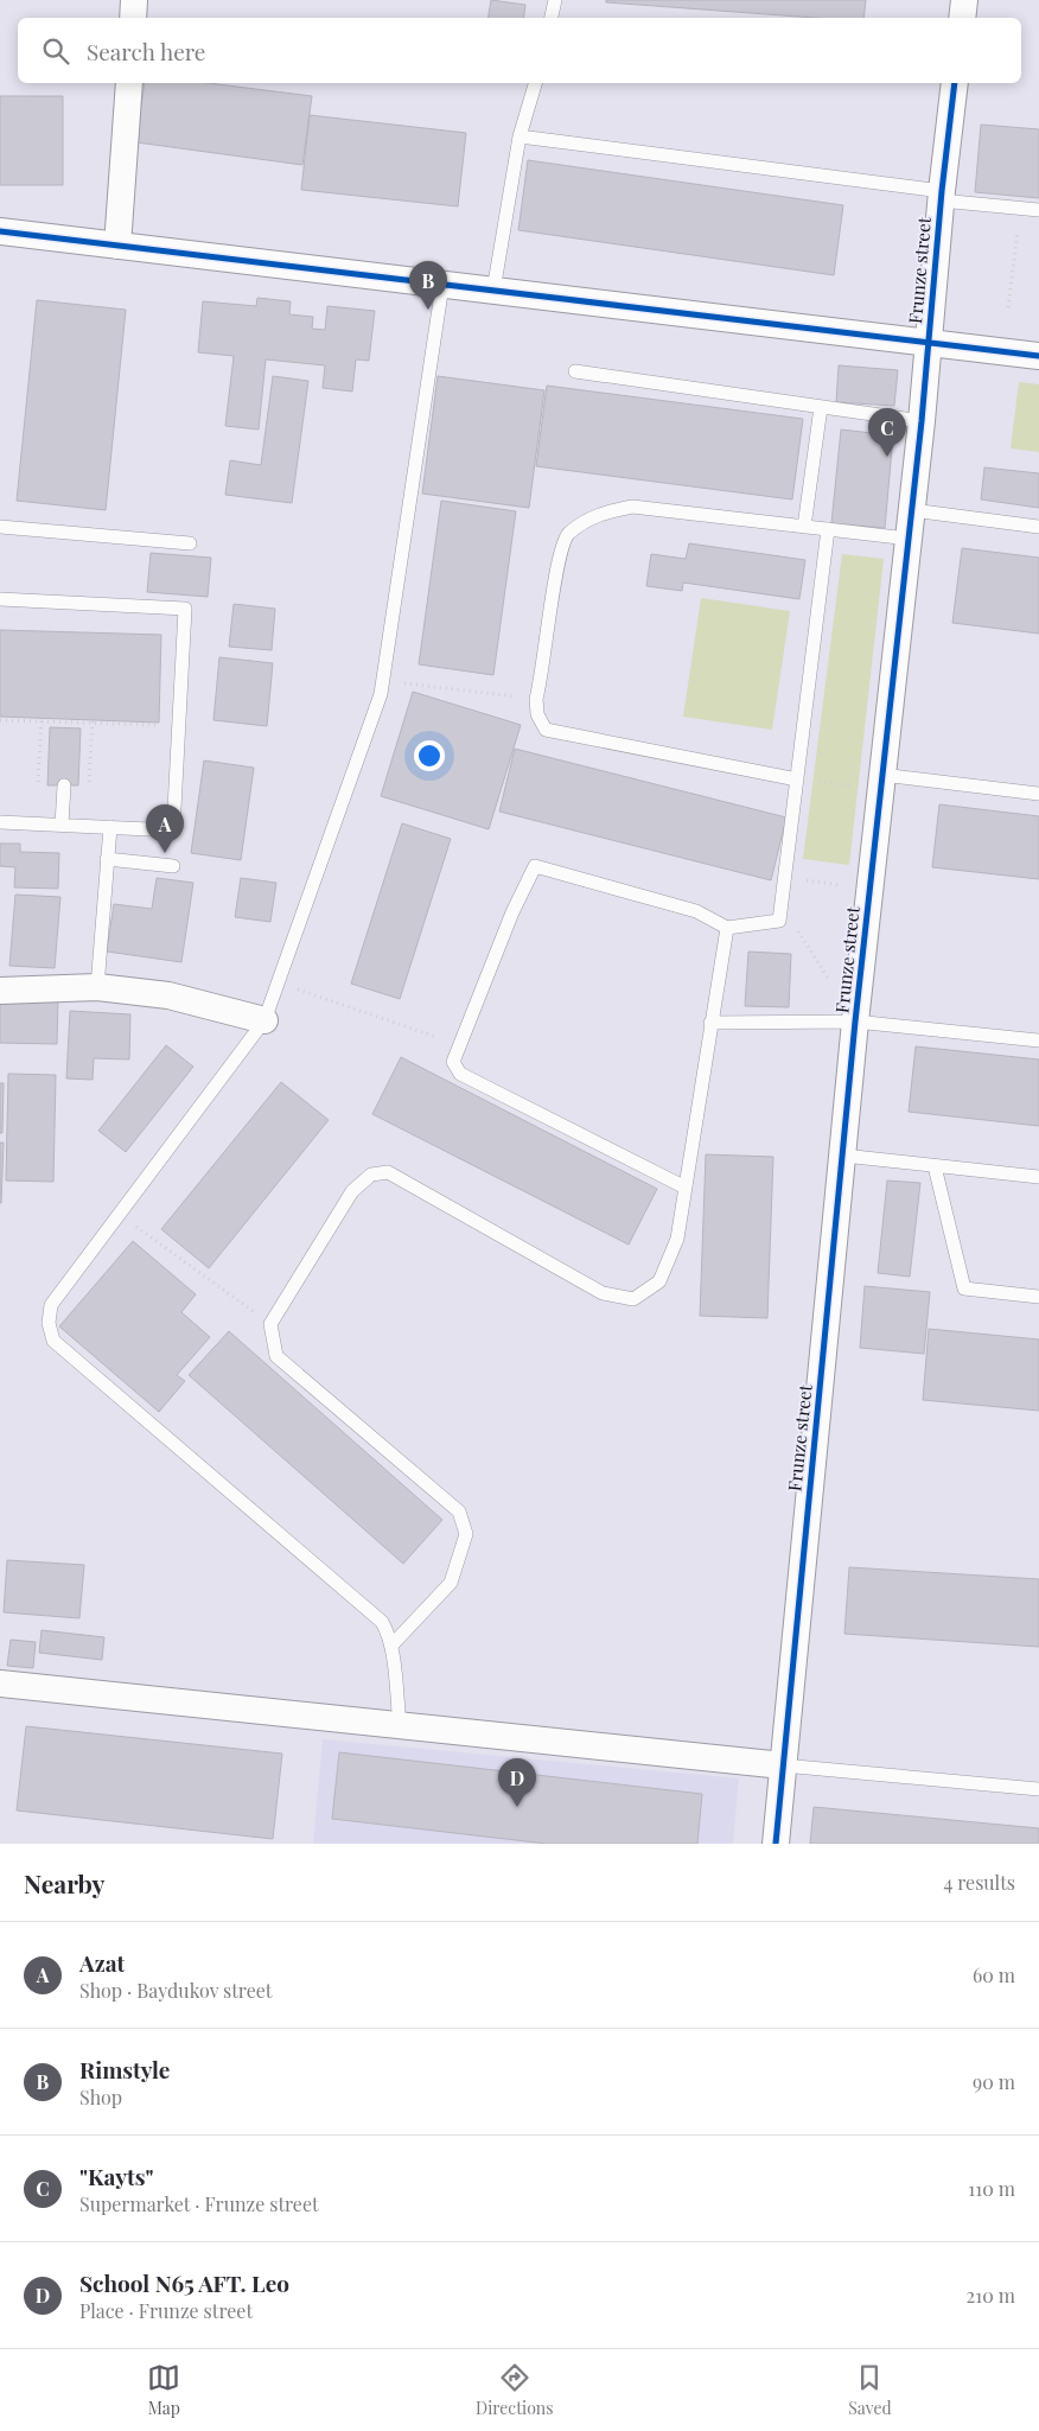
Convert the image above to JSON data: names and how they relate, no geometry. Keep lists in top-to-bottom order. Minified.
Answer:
{"streets":{"street":["Frunze street"]},"page":{"search":"Search here","pins":["B","C","A","D"],"heading":["Nearby","4 results"],"list":[{"mark":"A","name":"Azat","note":"Shop · Baydukov street","value":"60 m"},{"mark":"B","name":"Rimstyle","note":"Shop","value":"90 m"},{"mark":"C","name":"\"Kayts\"","note":"Supermarket · Frunze street","value":"110 m"},{"mark":"D","name":"School N65 AFT. Leo","note":"Place · Frunze street","value":"210 m"}],"nav":["Map","Directions","Saved"]}}
